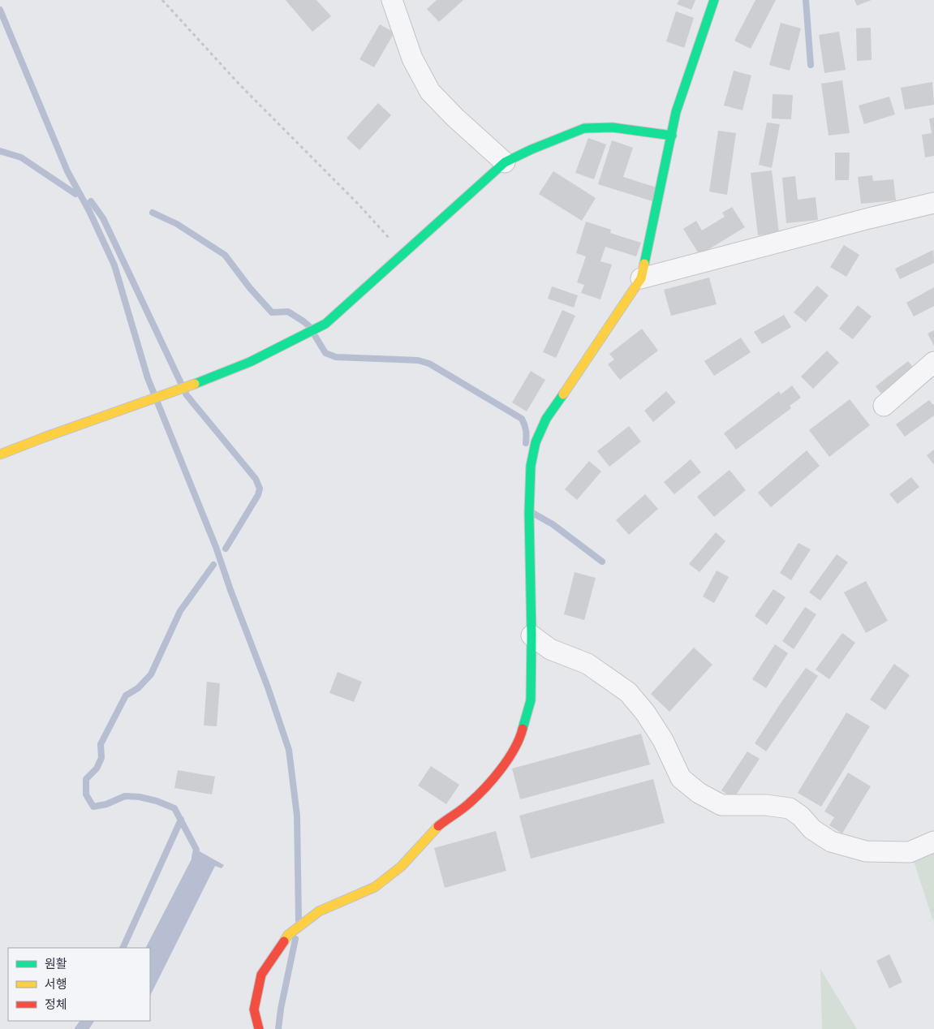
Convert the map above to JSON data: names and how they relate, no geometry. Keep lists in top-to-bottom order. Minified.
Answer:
{"legend":["원활","서행","정체"]}
